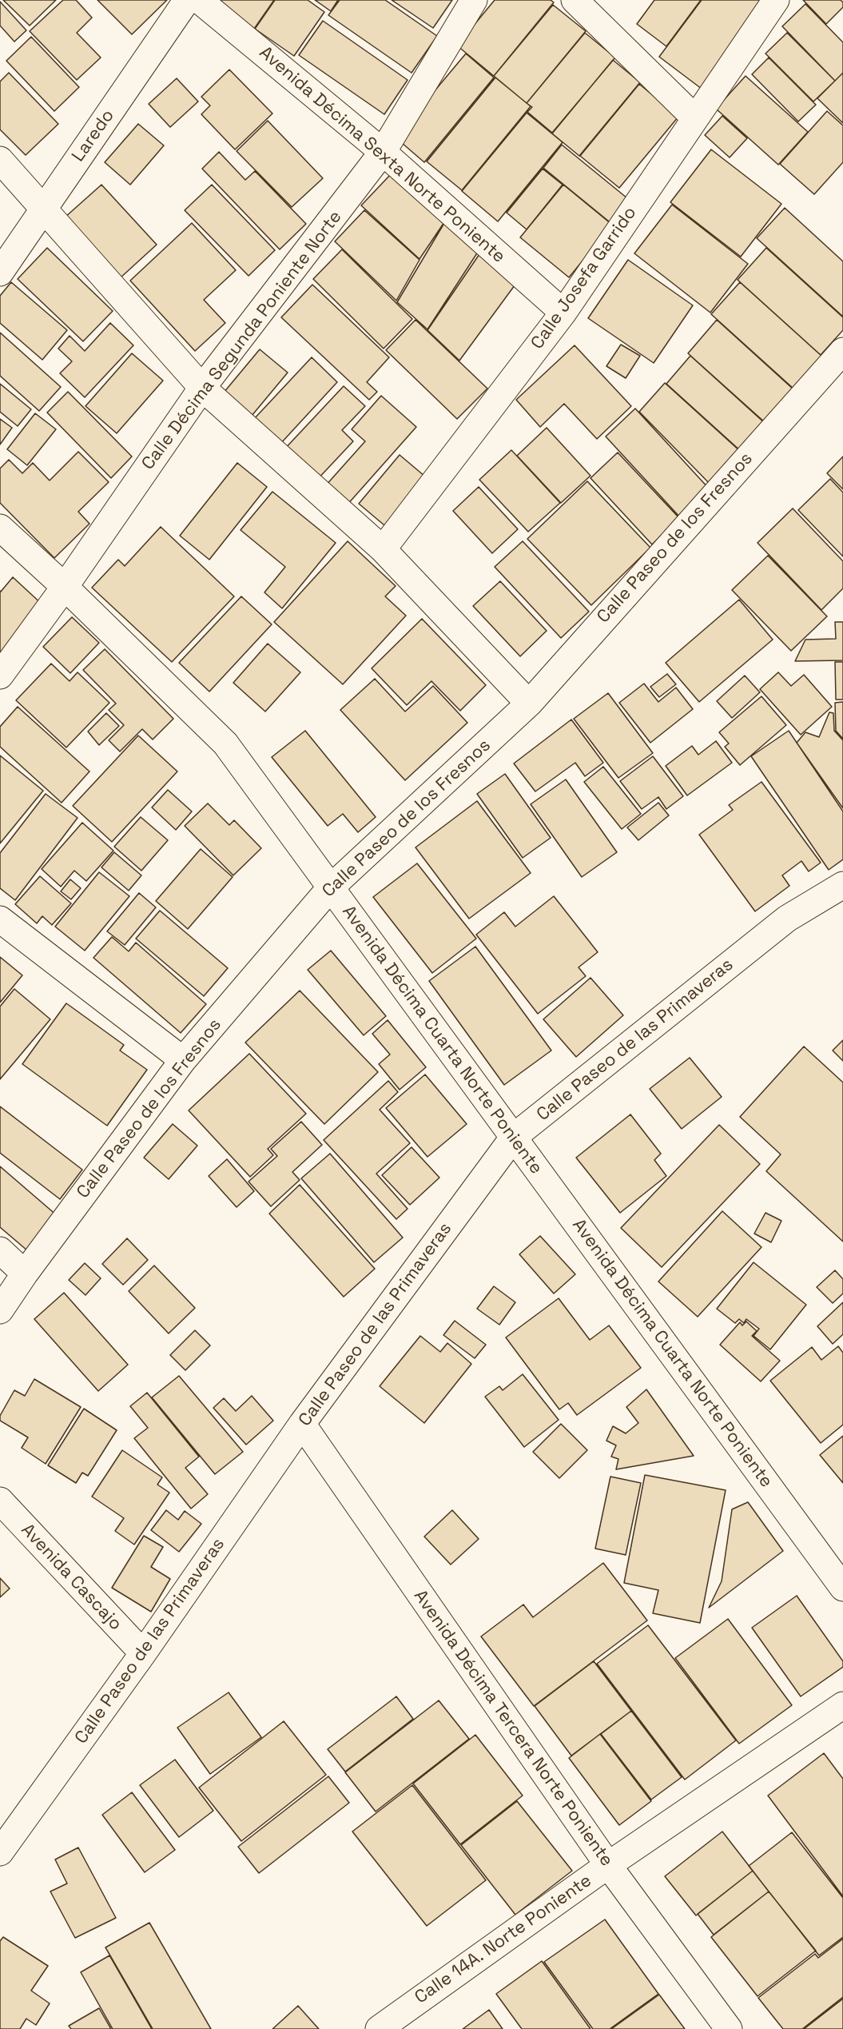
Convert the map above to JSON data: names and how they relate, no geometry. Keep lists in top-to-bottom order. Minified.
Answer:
{"streets":{"street":["Laredo","Avenida Décima Sexta Norte Poniente","Calle Josefa Garrido","Calle Décima Segunda Poniente Norte","Calle Paseo de los Fresnos","Avenida Décima Cuarta Norte Poniente","Calle Paseo de las Primaveras","Avenida Cascajo","Avenida Décima Tercera Norte Poniente","Calle 14A. Norte Poniente"]},"crossings":[["Avenida Décima Sexta Norte Poniente","Calle Josefa Garrido"],["Avenida Décima Sexta Norte Poniente","Calle Décima Segunda Poniente Norte"],["Calle Décima Segunda Poniente Norte","Avenida Décima Cuarta Norte Poniente"],["Calle Paseo de los Fresnos","Avenida Décima Cuarta Norte Poniente"],["Avenida Décima Cuarta Norte Poniente","Calle Paseo de las Primaveras"],["Calle Paseo de las Primaveras","Avenida Cascajo"],["Calle Paseo de las Primaveras","Avenida Décima Tercera Norte Poniente"],["Avenida Décima Tercera Norte Poniente","Calle 14A. Norte Poniente"]]}
